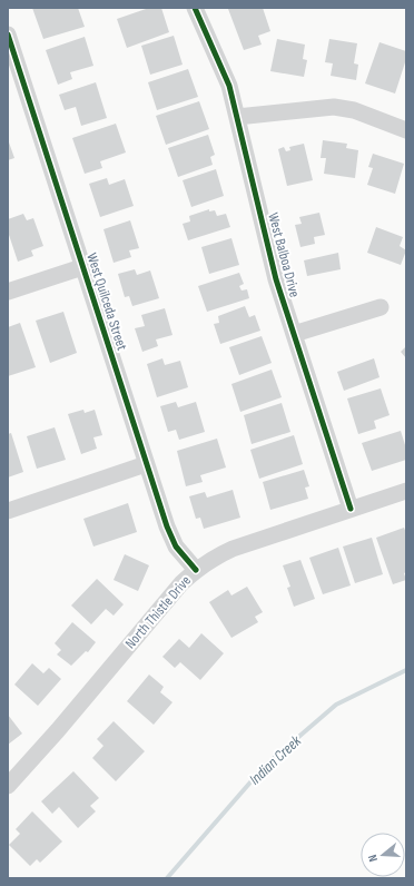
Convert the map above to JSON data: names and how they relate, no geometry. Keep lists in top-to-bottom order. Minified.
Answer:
{"streets":{"street":["West Balboa Drive","West Quilceda Street","North Thistle Drive"]},"crossings":[["West Balboa Drive","North Thistle Drive"],["West Quilceda Street","North Thistle Drive"]],"water":["Indian Creek"],"north":"left"}
